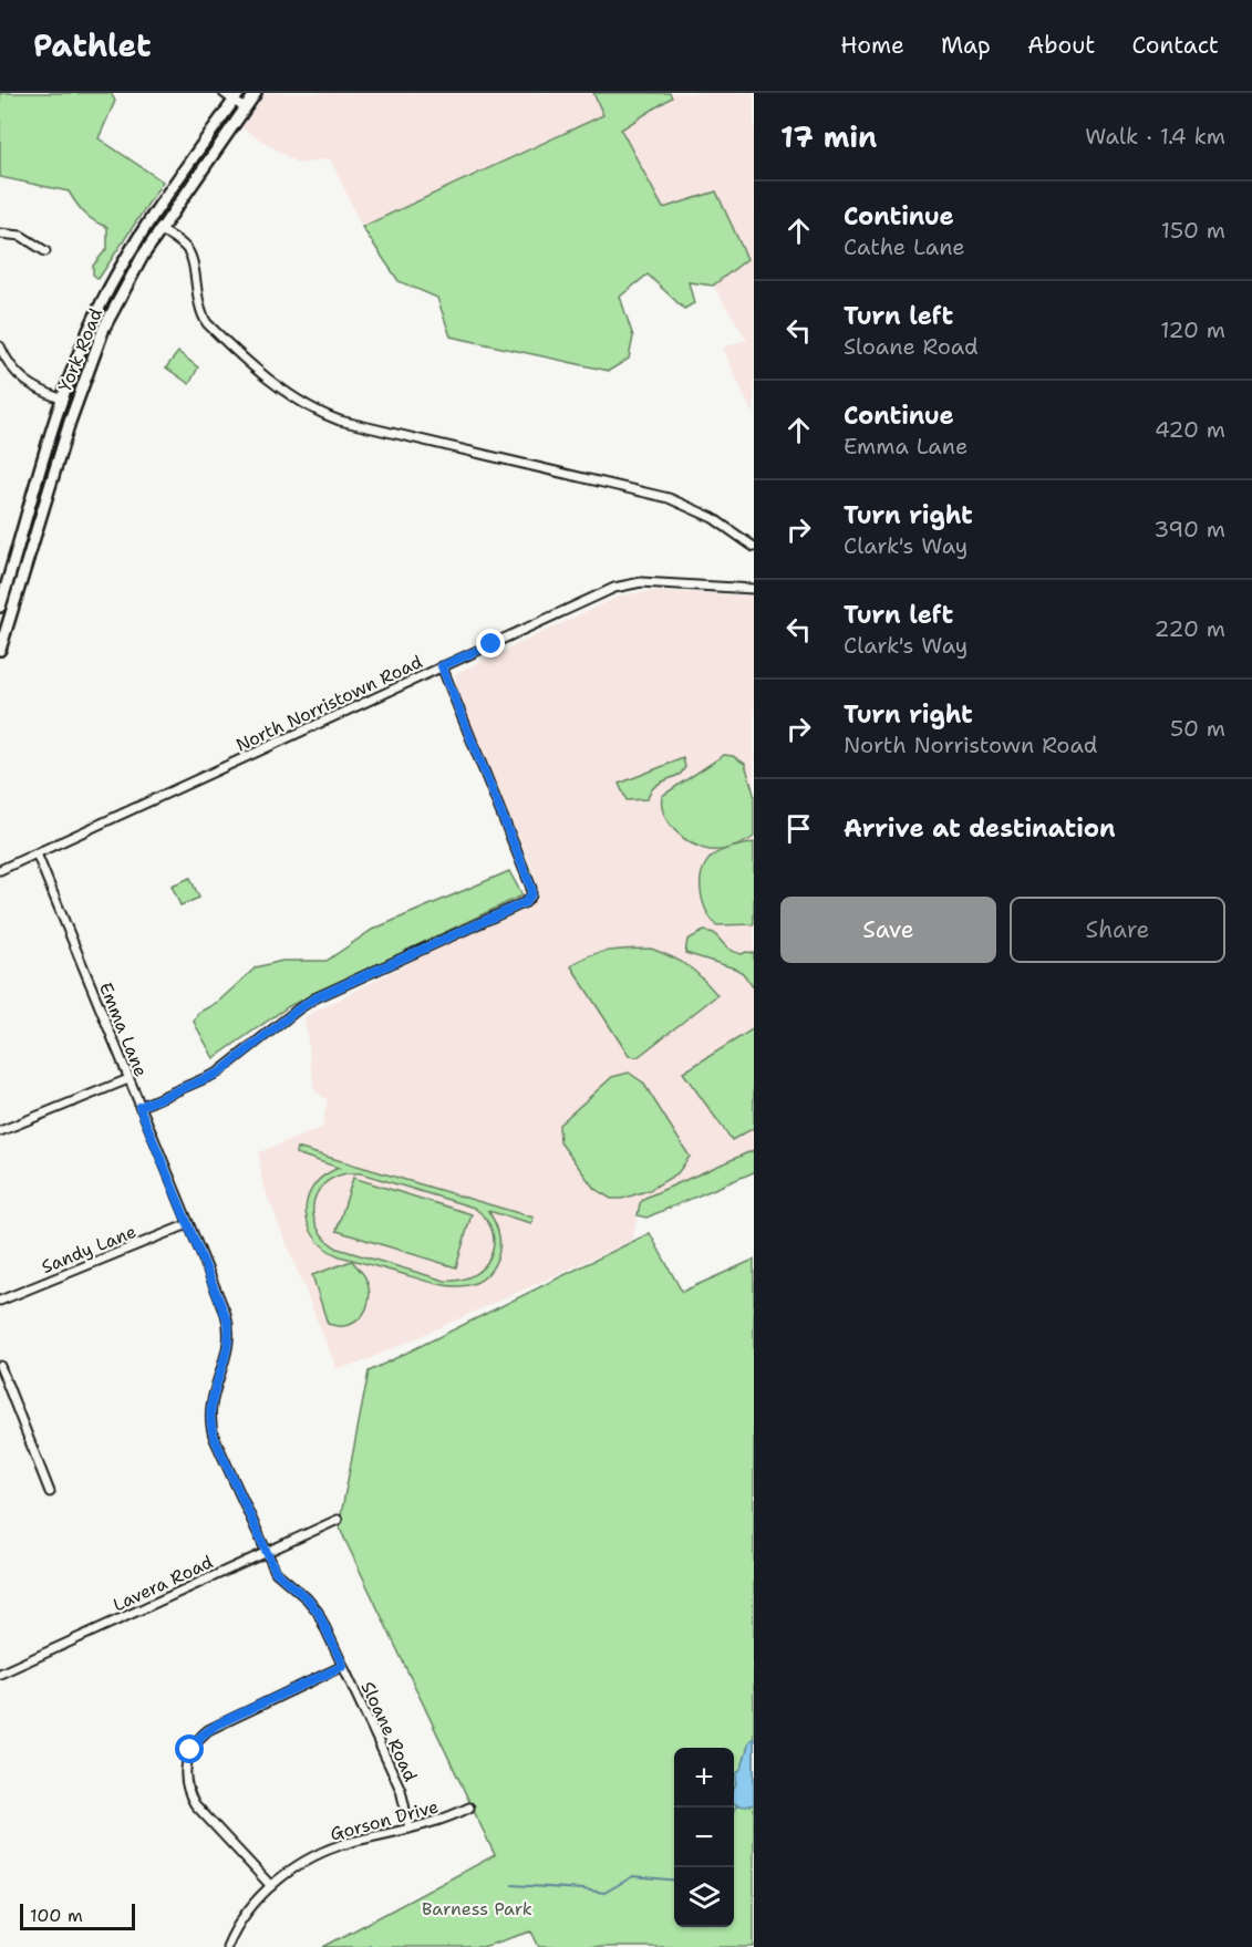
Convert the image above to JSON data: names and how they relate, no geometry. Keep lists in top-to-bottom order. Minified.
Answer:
{"streets":{"highway":["York Road"],"street":["North Norristown Road","Emma Lane","Sandy Lane","Lavera Road","Sloane Road","Gorson Drive"]},"crossings":[["North Norristown Road","Emma Lane"],["Emma Lane","Sandy Lane"],["Emma Lane","Lavera Road"],["Emma Lane","Sloane Road"],["Lavera Road","Sloane Road"],["Sloane Road","Gorson Drive"]],"parks":["Barness Park"],"scale_bar":"100 m","page":{"header":"Pathlet","nav":["Home","Map","About","Contact"],"heading":["17 min","Walk · 1.4 km"],"list":[["Continue","Cathe Lane","150 m"],["Turn left","Sloane Road","120 m"],["Continue","Emma Lane","420 m"],["Turn right","Clark's Way","390 m"],["Turn left","Clark's Way","220 m"],["Turn right","North Norristown Road","50 m"],"Arrive at destination"],"buttons":["Save","Share"],"map_buttons":["+","−"],"scale":"100 m"}}
